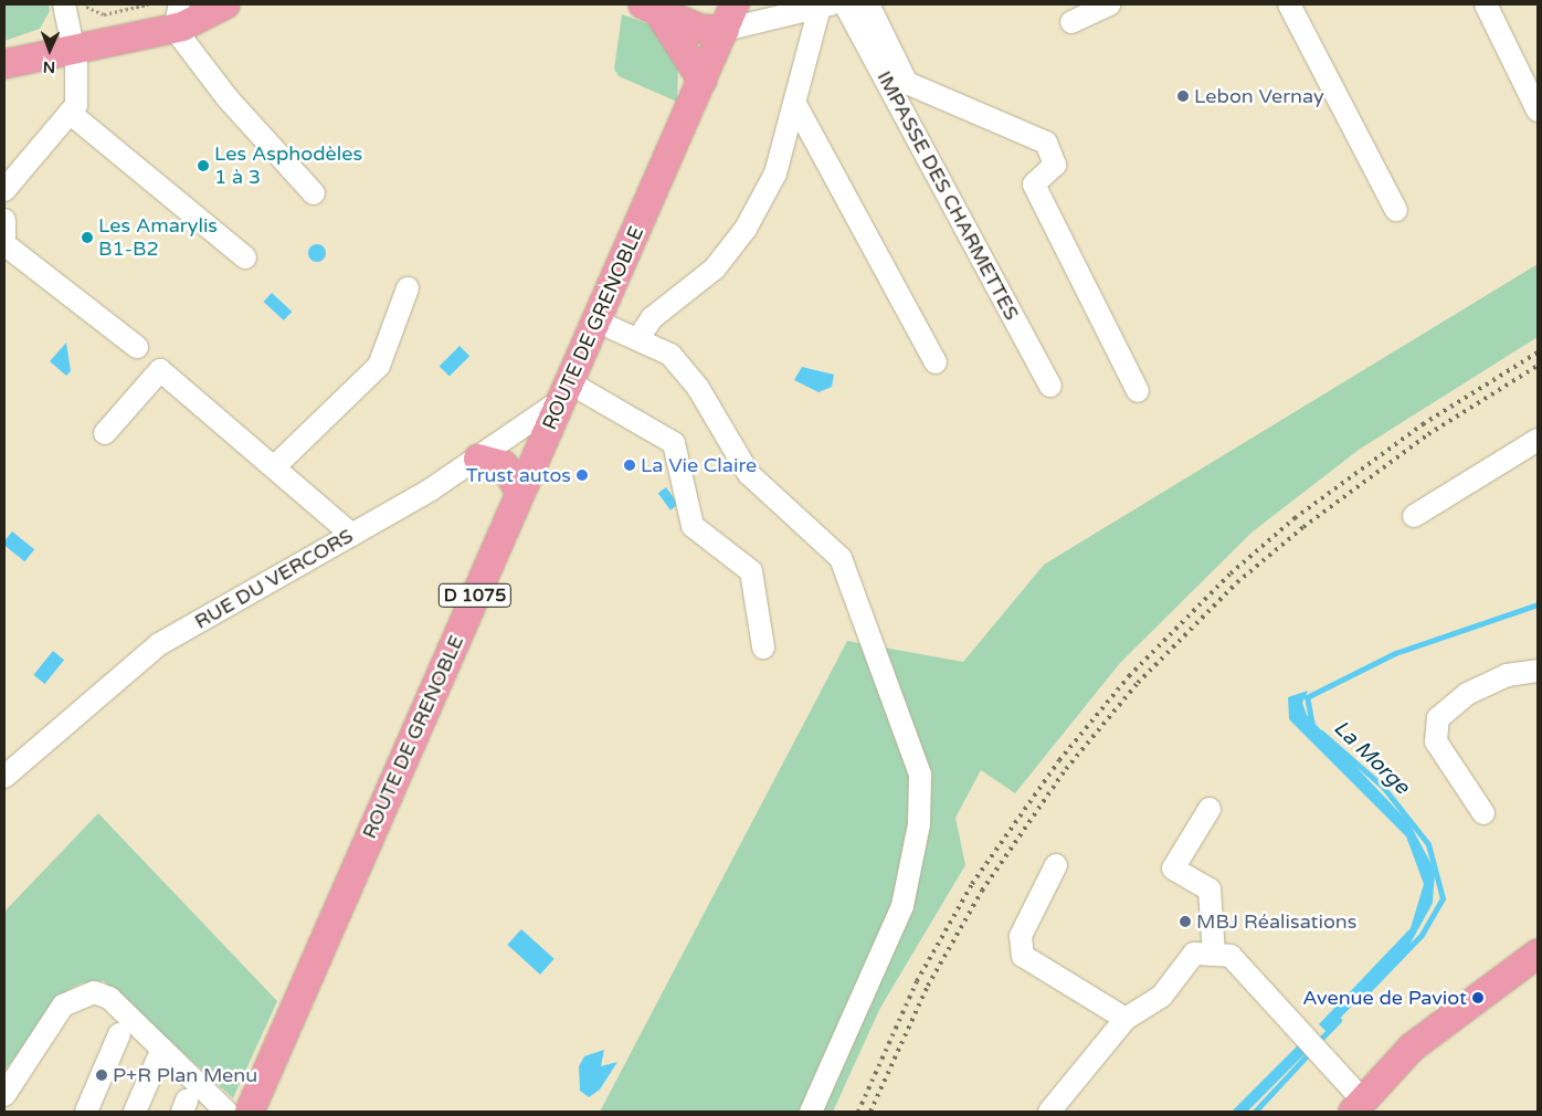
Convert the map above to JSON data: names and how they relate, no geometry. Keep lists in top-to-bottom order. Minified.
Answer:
{"streets":{"main road":["ROUTE DE GRENOBLE","D 1075"],"street":["IMPASSE DES CHARMETTES","RUE DU VERCORS"]},"crossings":[["ROUTE DE GRENOBLE","RUE DU VERCORS"]],"water":["La Morge"],"places":["Lebon Vernay","Les Asphodèles 1 à 3","Les Amarylis B1-B2","La Vie Claire","Trust autos","MBJ Réalisations","Avenue de Paviot","P+R Plan Menu"],"north":"bottom"}
